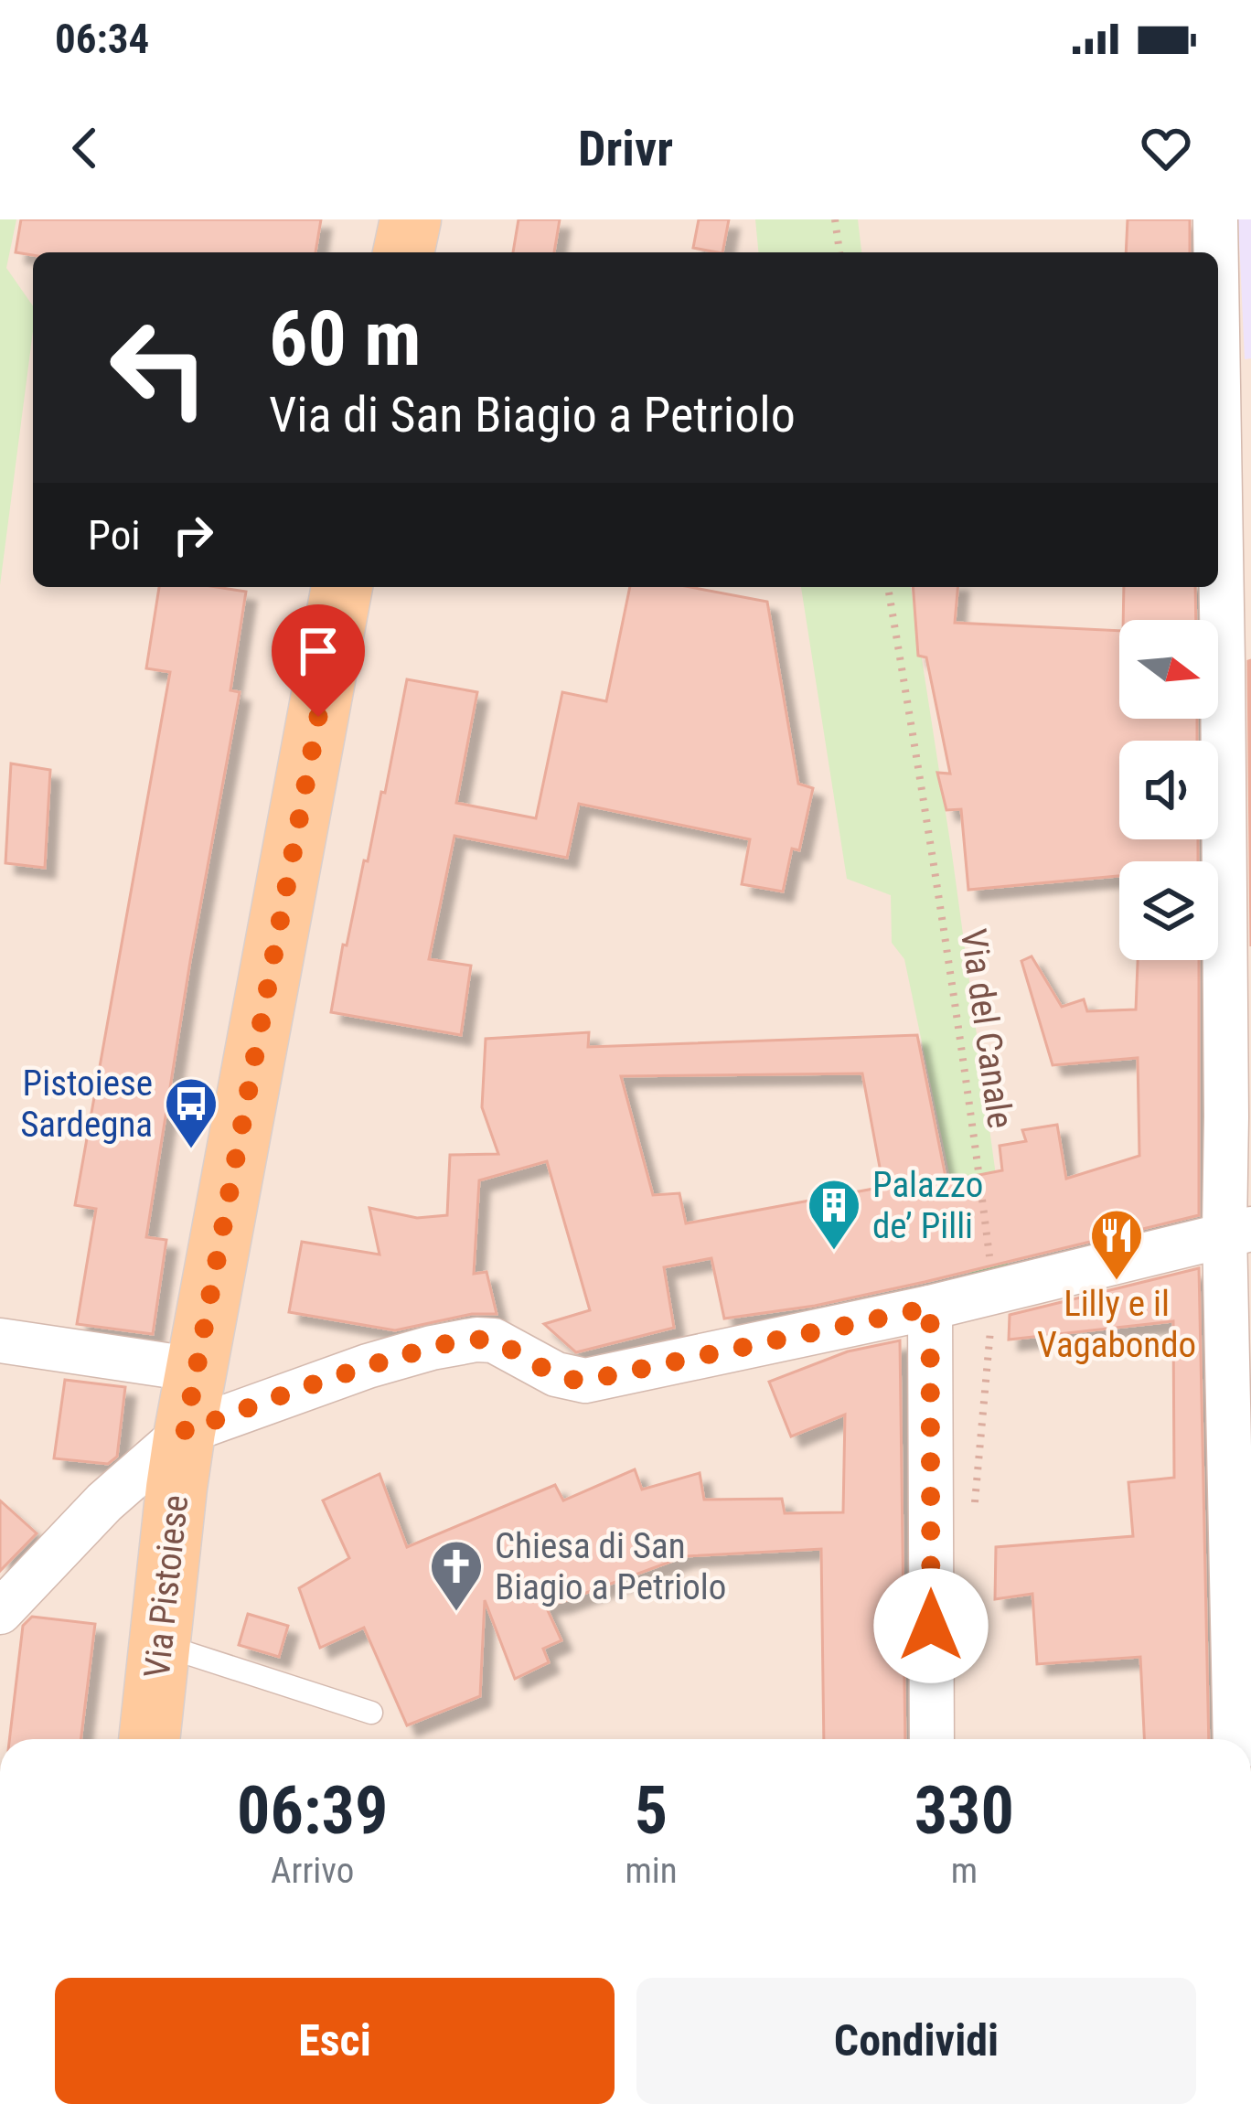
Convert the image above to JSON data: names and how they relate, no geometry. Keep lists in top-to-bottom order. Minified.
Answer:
{"streets":{"main road":["Via Pistoiese"],"path":["Via del Canale"]},"places":{"bus stop":["Pistoiese Sardegna"],"building":["Palazzo de’ Pilli"],"restaurant":["Lilly e il Vagabondo"],"church":["Chiesa di San Biagio a Petriolo"]},"north":"right","page":{"status":"06:34","header":"Drivr","turn":["60 m","Via di San Biagio a Petriolo"],"then":"Poi","eta":["06:39","Arrivo","5","min","330","m"],"buttons":["Esci","Condividi"]}}
